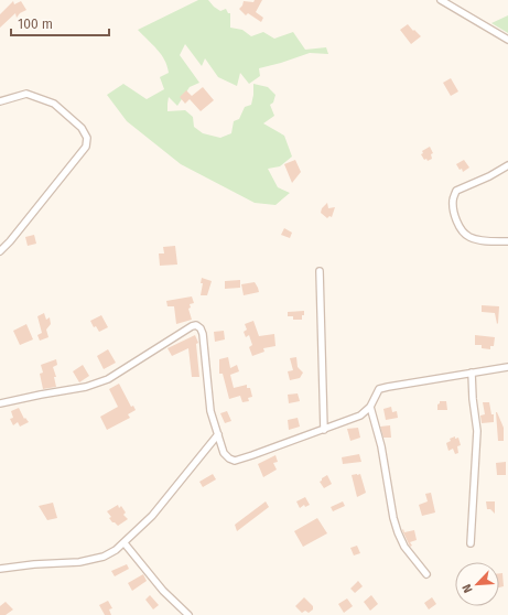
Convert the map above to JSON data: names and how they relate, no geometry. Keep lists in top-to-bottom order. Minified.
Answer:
{"scale_bar":"100 m","north":"bottom left"}
